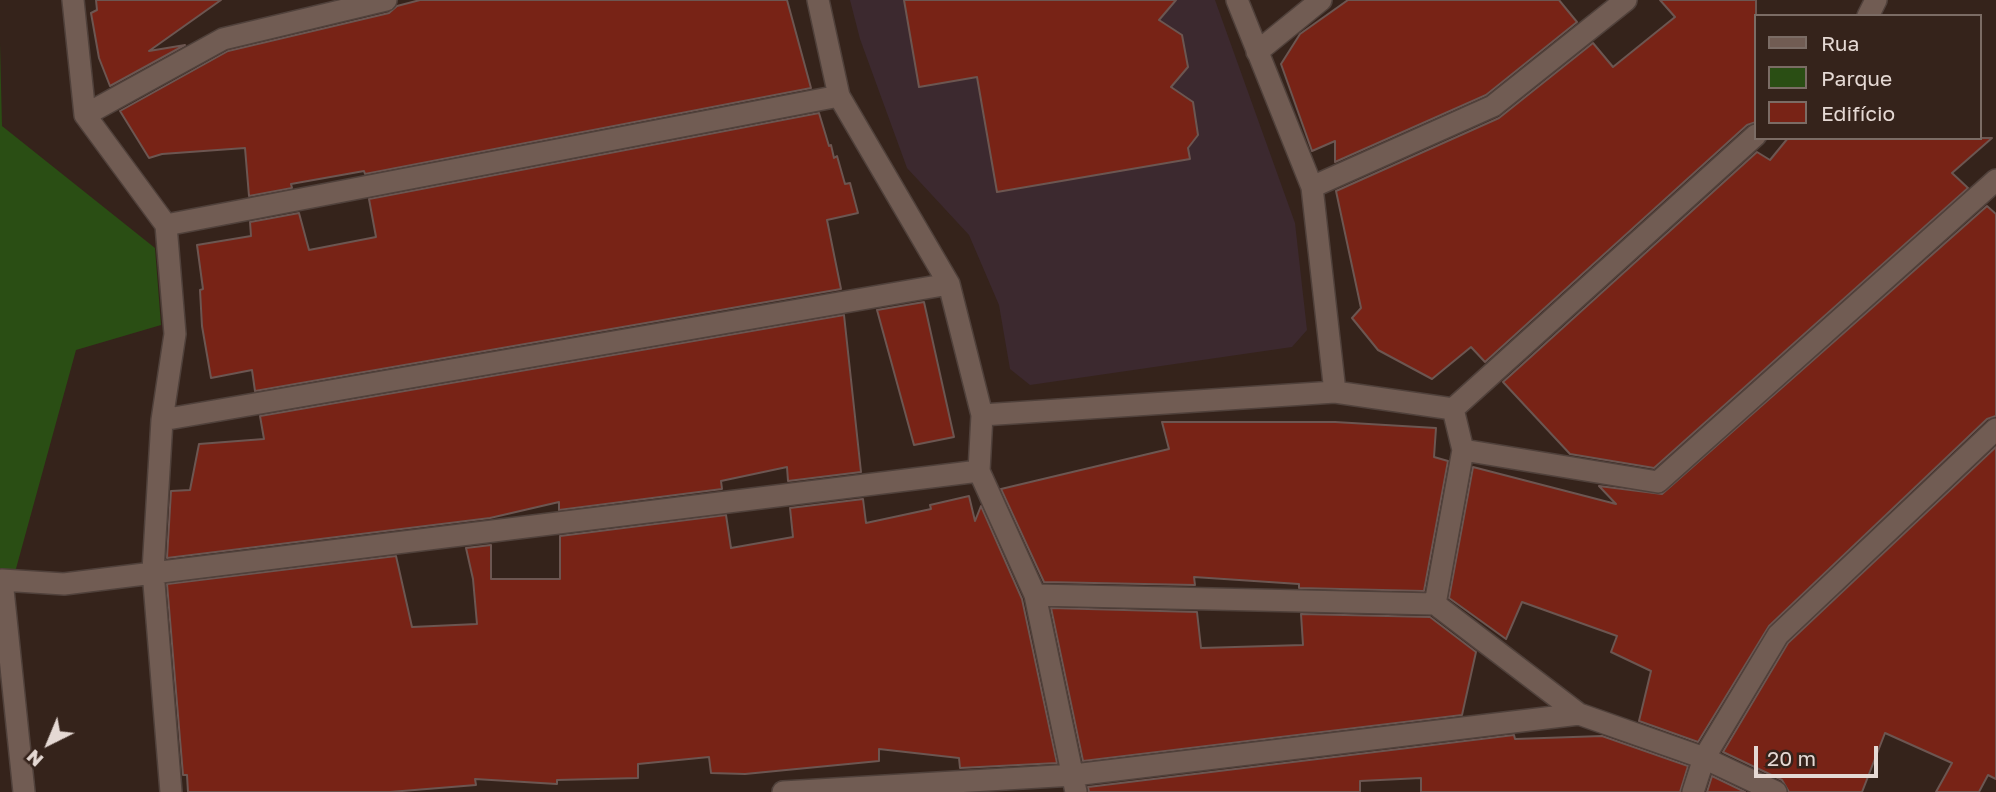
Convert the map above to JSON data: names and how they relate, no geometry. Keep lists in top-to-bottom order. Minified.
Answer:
{"legend":["Rua","Parque","Edifício"],"scale_bar":"20 m","north":"bottom left"}
